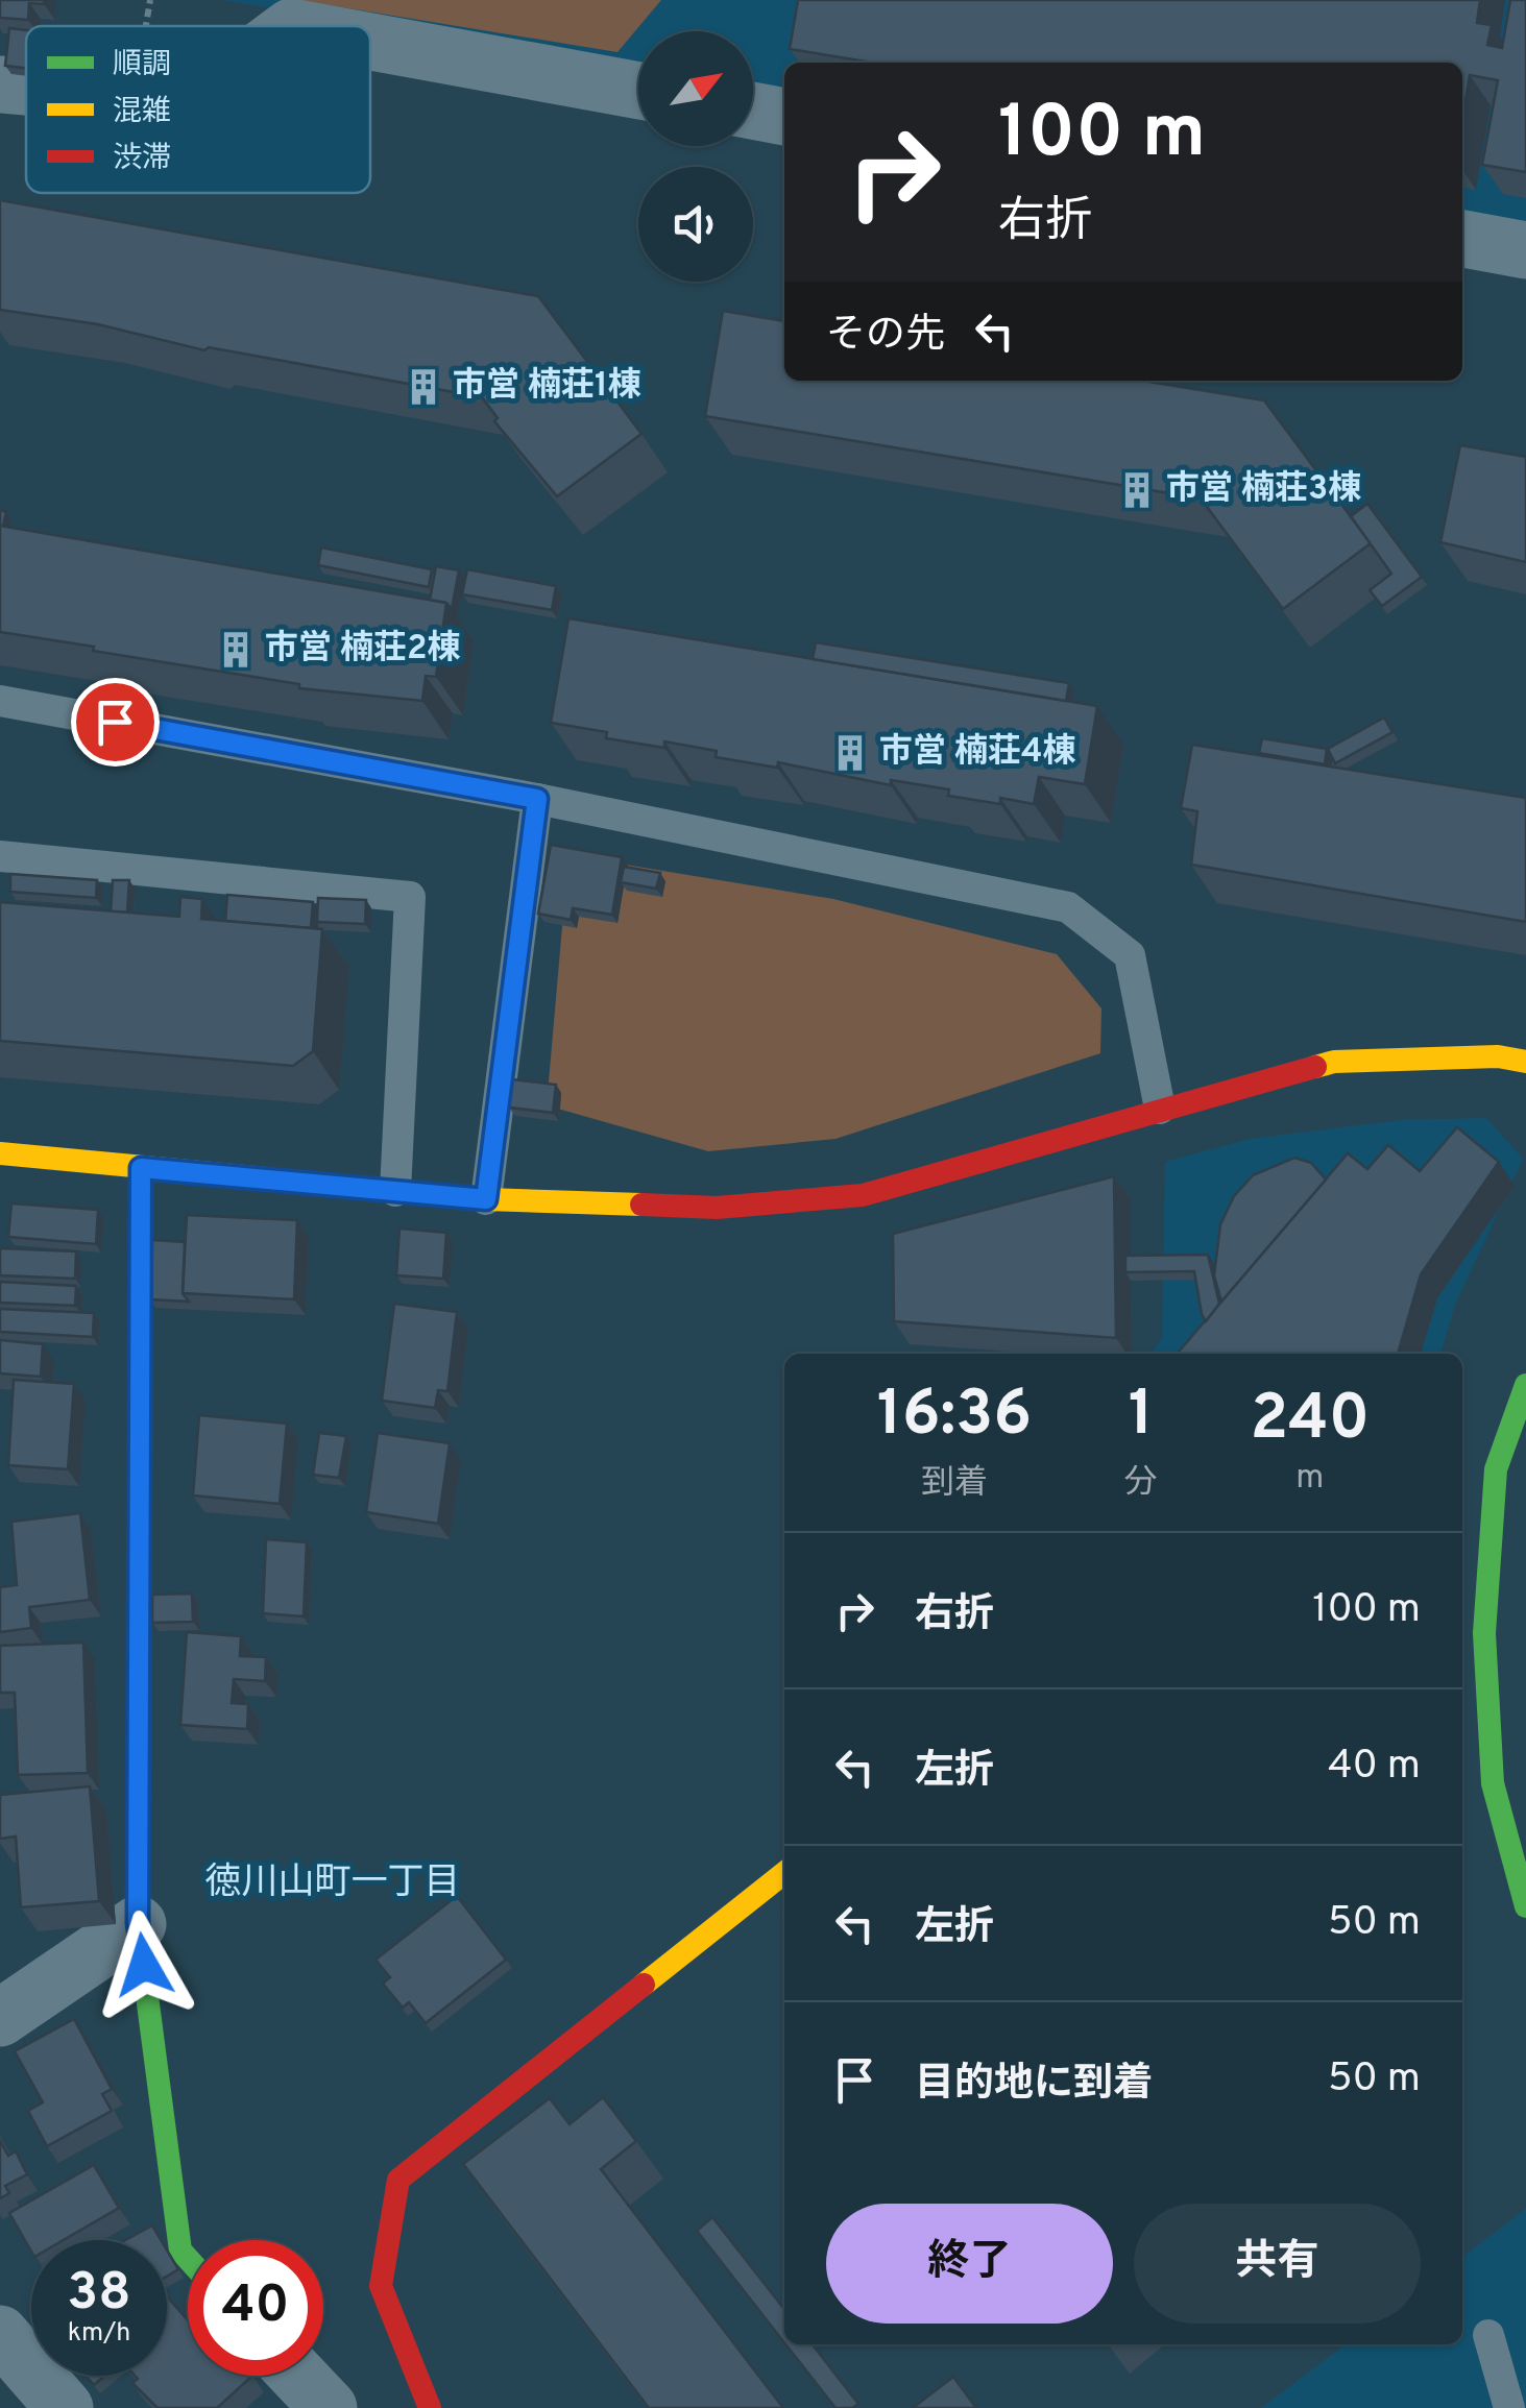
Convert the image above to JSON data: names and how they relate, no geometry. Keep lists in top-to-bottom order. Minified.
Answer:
{"districts":["徳川山町一丁目"],"places":{"building":["市営 楠荘1棟","市営 楠荘3棟","市営 楠荘2棟","市営 楠荘4棟"]},"legend":["順調","混雑","渋滞"],"north":"top right","page":{"turn":["100 m","右折"],"then":"その先","eta":["16:36","到着","1","分","240","m"],"list":[{"name":"右折","value":"100 m"},{"name":"左折","value":"40 m"},{"name":"左折","value":"50 m"},{"name":"目的地に到着","value":"50 m"}],"buttons":["終了","共有"],"speed":"38 km/h","limit":"40"}}
